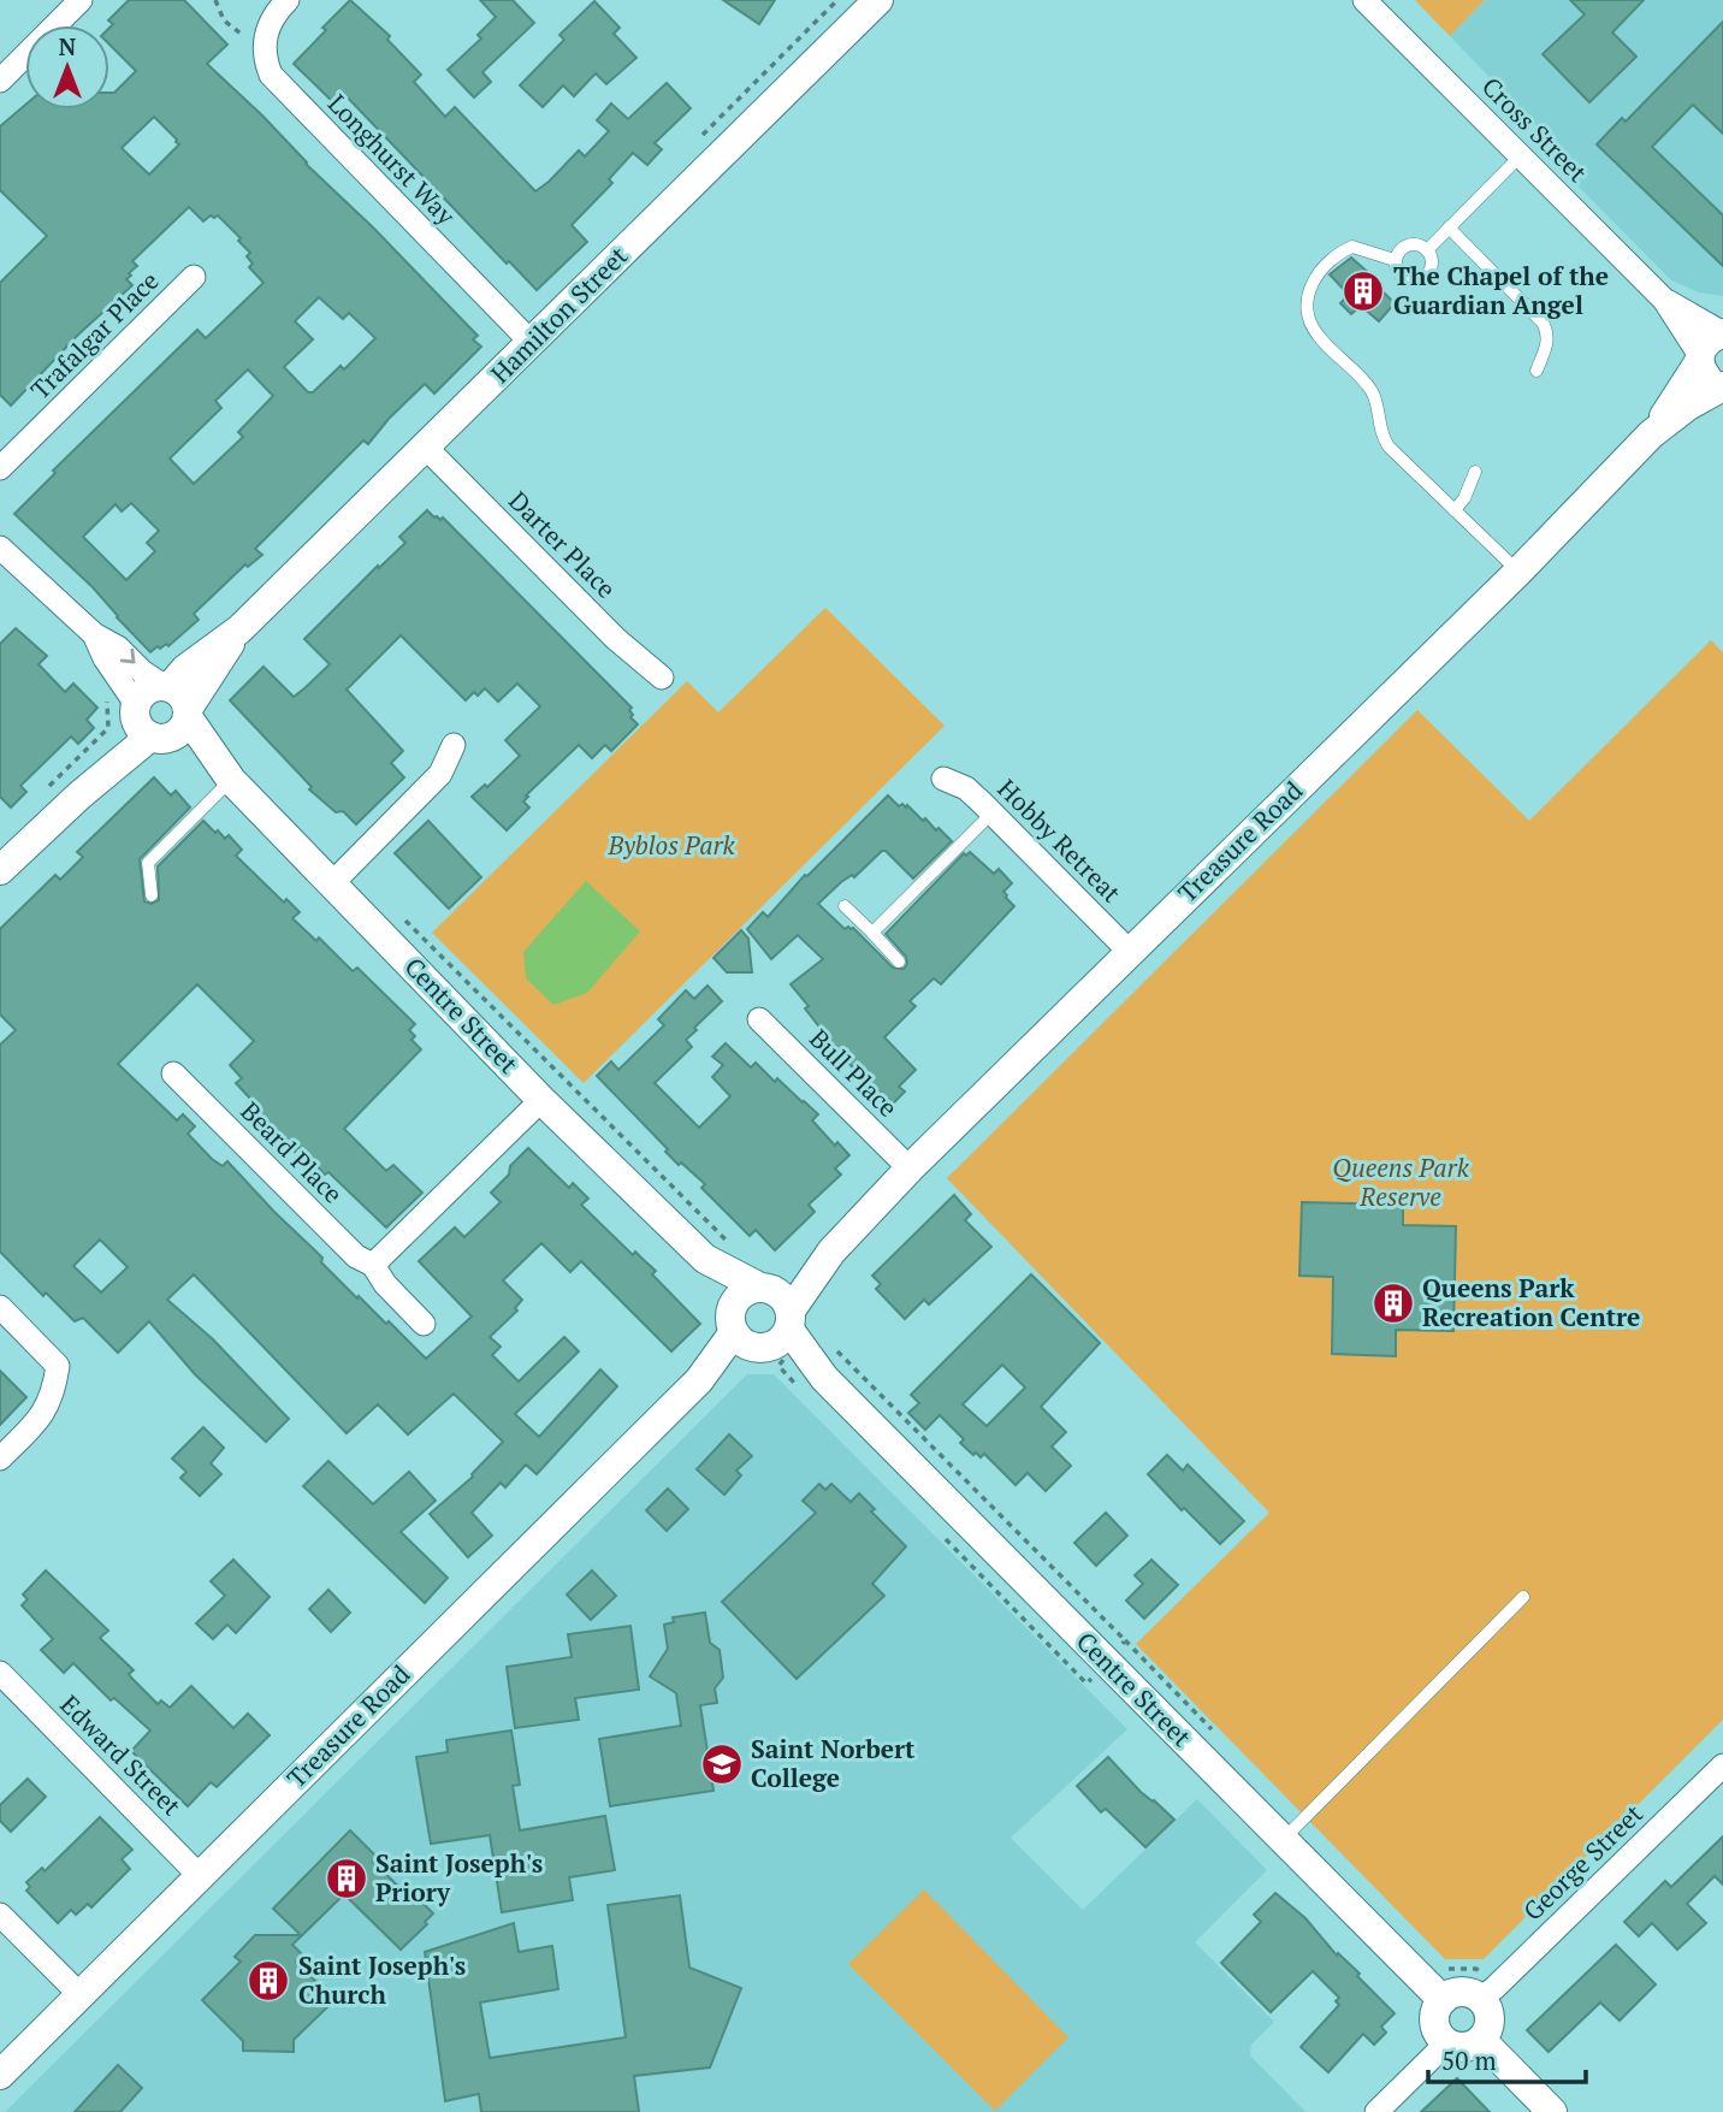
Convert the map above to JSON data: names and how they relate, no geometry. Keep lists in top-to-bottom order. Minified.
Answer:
{"streets":{"street":["Cross Street","Longhurst Way","Hamilton Street","Trafalgar Place","Darter Place","Hobby Retreat","Treasure Road","Centre Street","Bull Place","Beard Place","Edward Street","George Street"]},"crossings":[["Cross Street","Treasure Road"],["Longhurst Way","Hamilton Street"],["Hamilton Street","Darter Place"],["Hamilton Street","Centre Street"],["Hobby Retreat","Treasure Road"],["Treasure Road","Centre Street"],["Treasure Road","Bull Place"],["Treasure Road","Edward Street"],["Centre Street","George Street"]],"parks":["Byblos Park","Queens Park Reserve"],"places":{"building":["The Chapel of the Guardian Angel","Queens Park Recreation Centre","Saint Joseph's Priory","Saint Joseph's Church"],"school or university":["Saint Norbert College"]},"scale_bar":"50 m","north":"top"}
